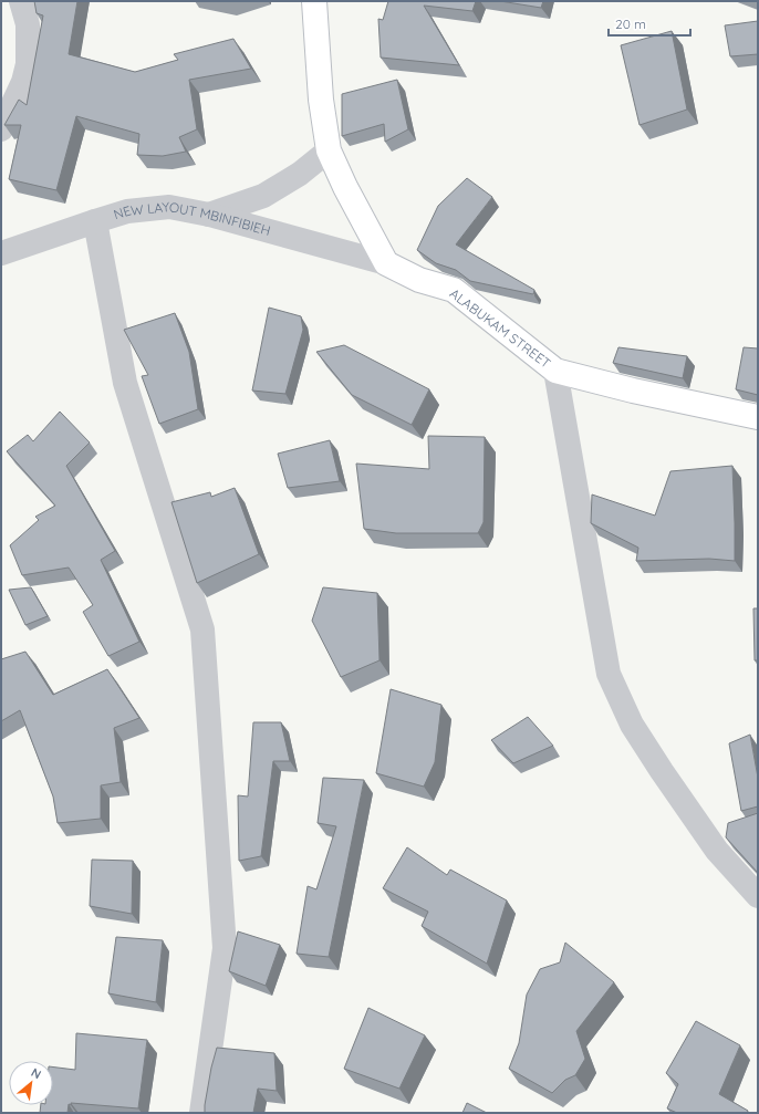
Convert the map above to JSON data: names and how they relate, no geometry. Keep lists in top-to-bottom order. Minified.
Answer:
{"streets":{"street":["NEW LAYOUT MBINFIBIEH","ALABUKAM STREET"]},"crossings":[["NEW LAYOUT MBINFIBIEH","ALABUKAM STREET"]],"scale_bar":"20 m","north":"top right"}
